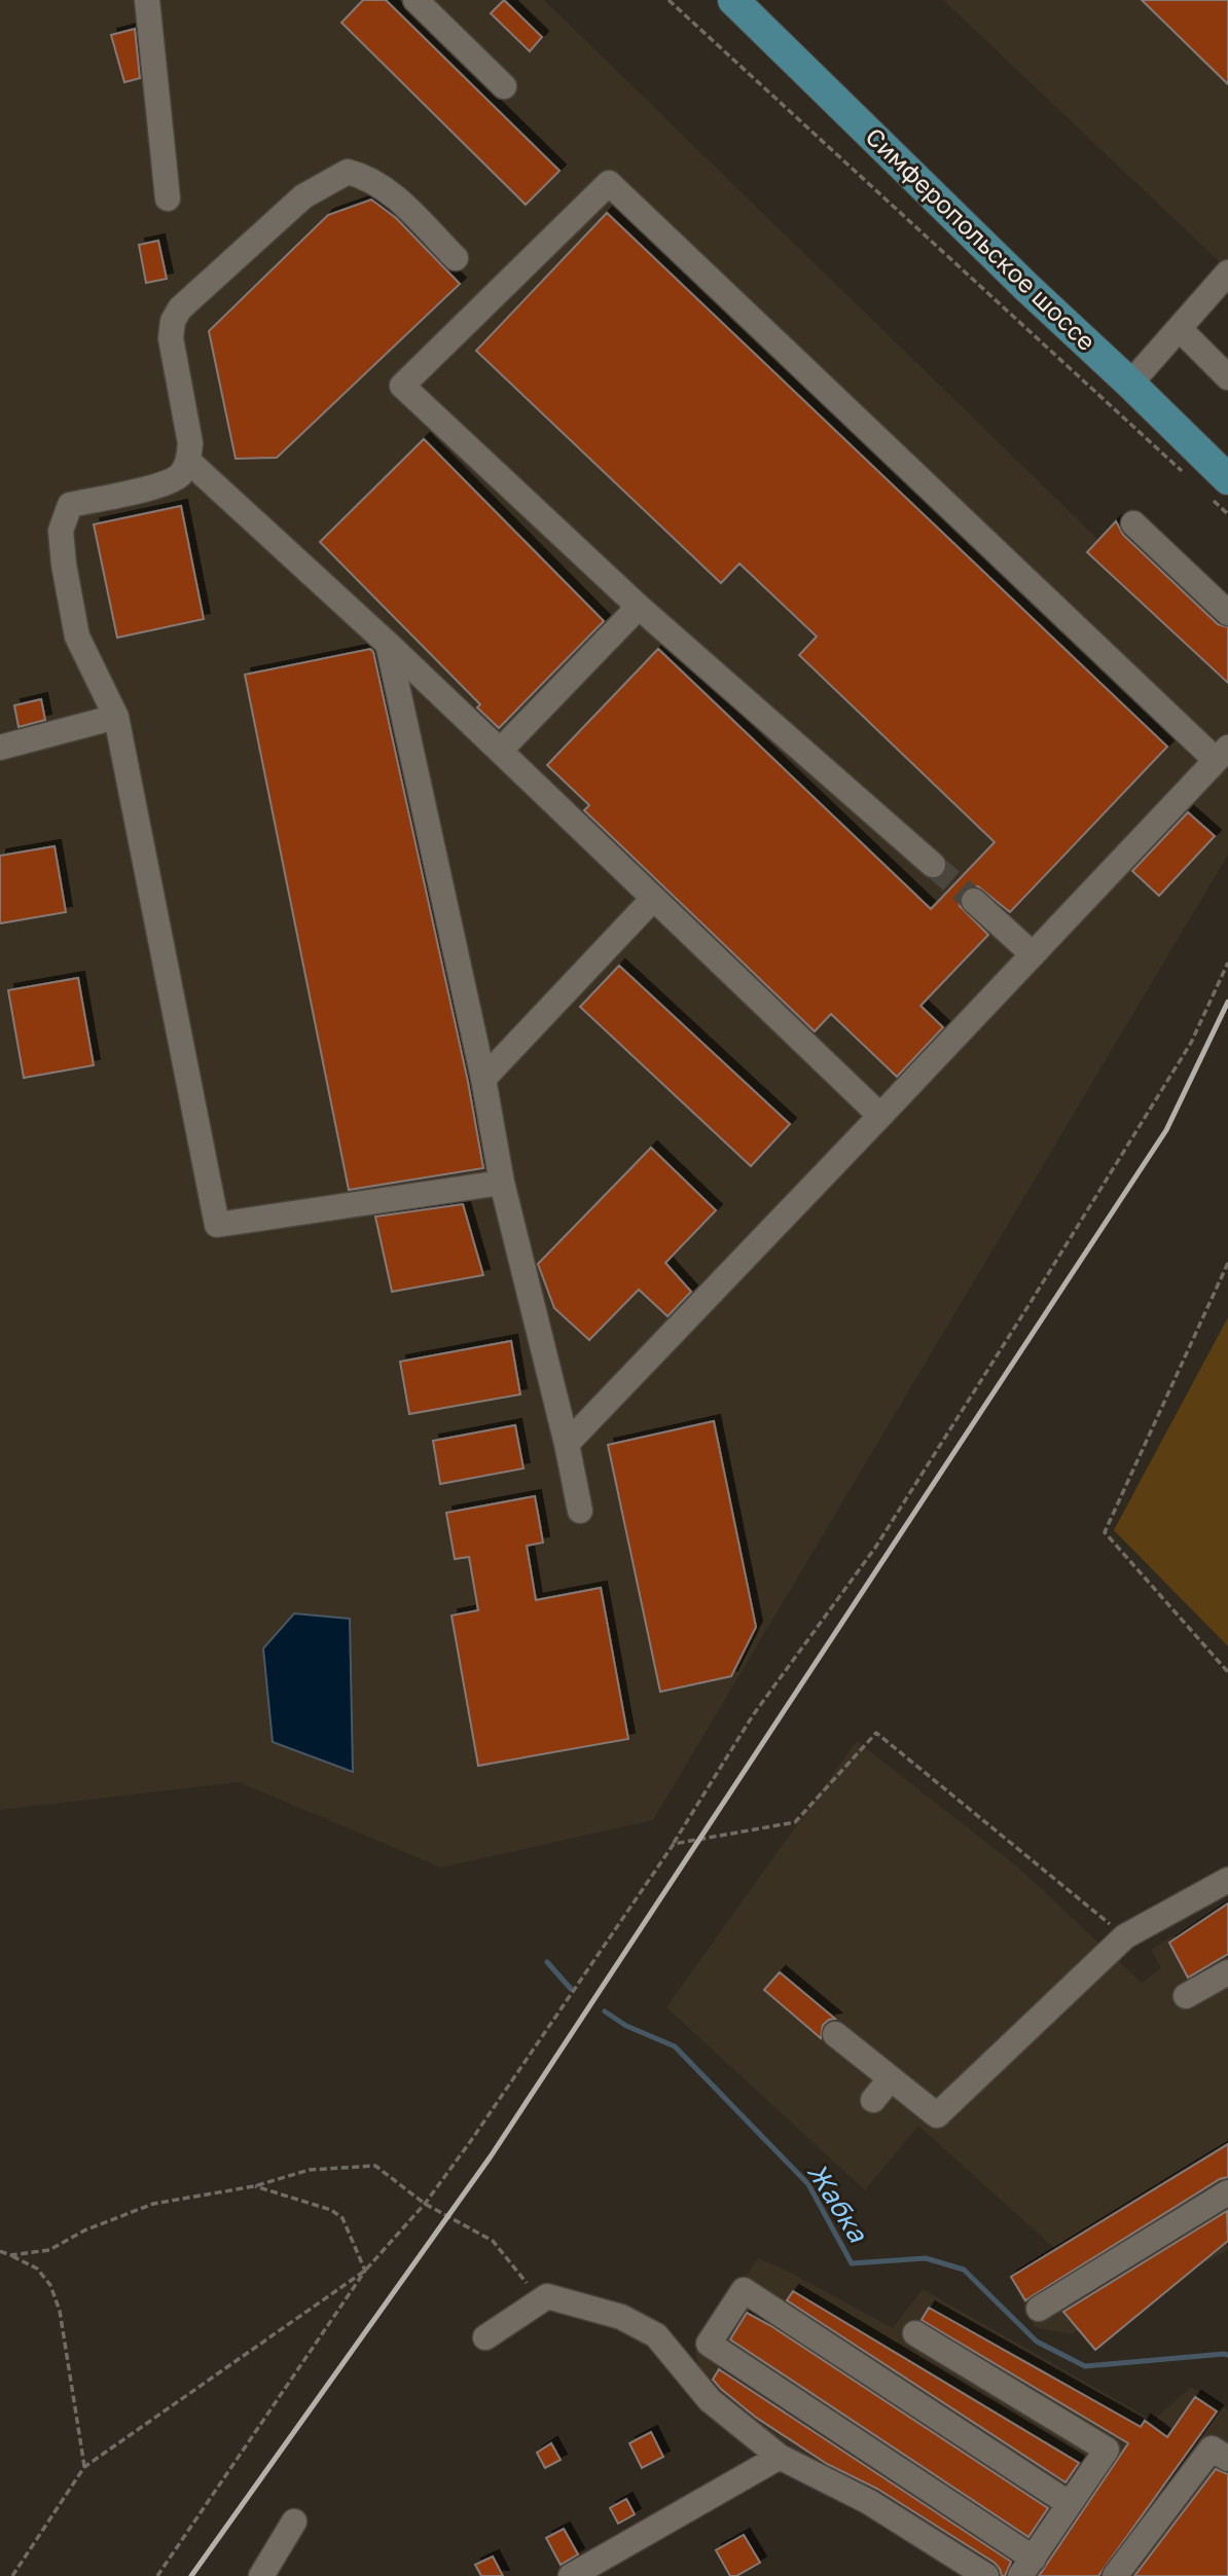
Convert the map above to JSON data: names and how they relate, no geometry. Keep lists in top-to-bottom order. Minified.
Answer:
{"streets":{"main road":["Симферопольское шоссе"]},"water":["Жабка"]}
